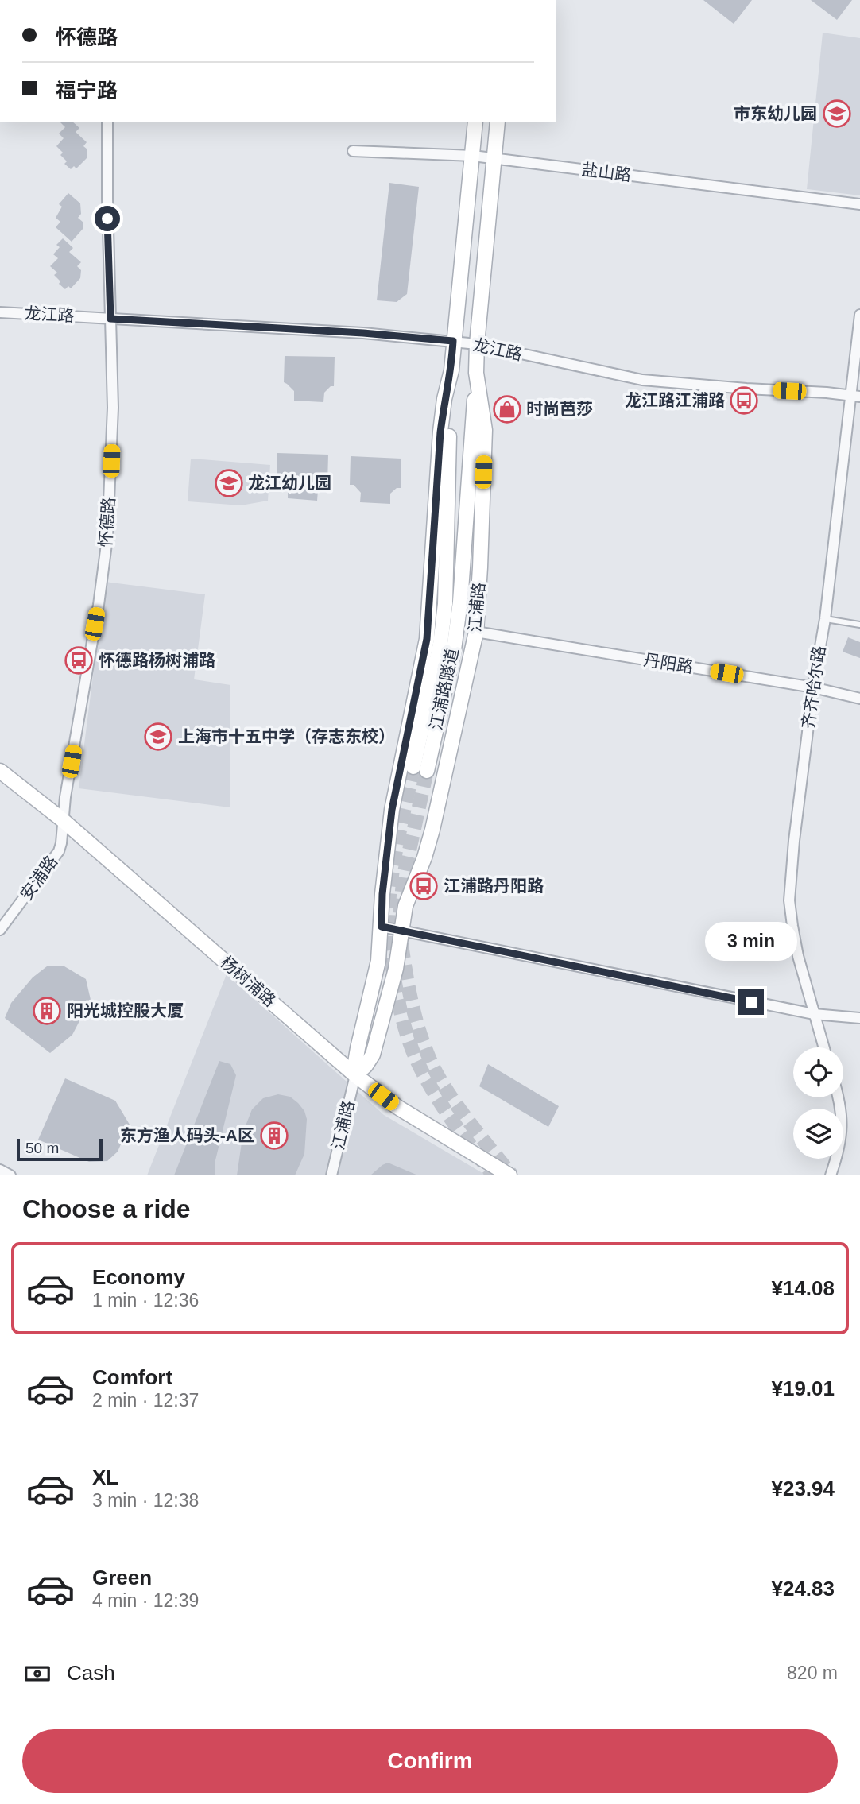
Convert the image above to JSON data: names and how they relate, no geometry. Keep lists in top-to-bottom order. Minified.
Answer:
{"streets":{"main road":["江浦路","江浦路隧道","杨树浦路"],"street":["盐山路","龙江路","怀德路","丹阳路","齐齐哈尔路","安浦路"]},"crossings":[["盐山路","江浦路"],["龙江路","怀德路"],["龙江路","江浦路"],["龙江路","齐齐哈尔路"],["怀德路","安浦路"],["怀德路","杨树浦路"],["江浦路","丹阳路"],["江浦路","江浦路隧道"],["江浦路","杨树浦路"],["丹阳路","齐齐哈尔路"],["安浦路","杨树浦路"]],"places":{"school or university":["市东幼儿园","龙江幼儿园","上海市十五中学（存志东校）"],"bus stop":["龙江路江浦路","怀德路杨树浦路","江浦路丹阳路"],"shop":["时尚芭莎"],"building":["阳光城控股大厦","东方渔人码头-A区"]},"scale_bar":"50 m","page":{"banner":["怀德路","福宁路"],"bubble":"3 min","scale":"50 m","heading":"Choose a ride","list":[{"name":"Economy","note":"1 min · 12:36","value":"¥14.08"},{"name":"Comfort","note":"2 min · 12:37","value":"¥19.01"},{"name":"XL","note":"3 min · 12:38","value":"¥23.94"},{"name":"Green","note":"4 min · 12:39","value":"¥24.83"}],"pay":["Cash","820 m"],"buttons":"Confirm"}}
